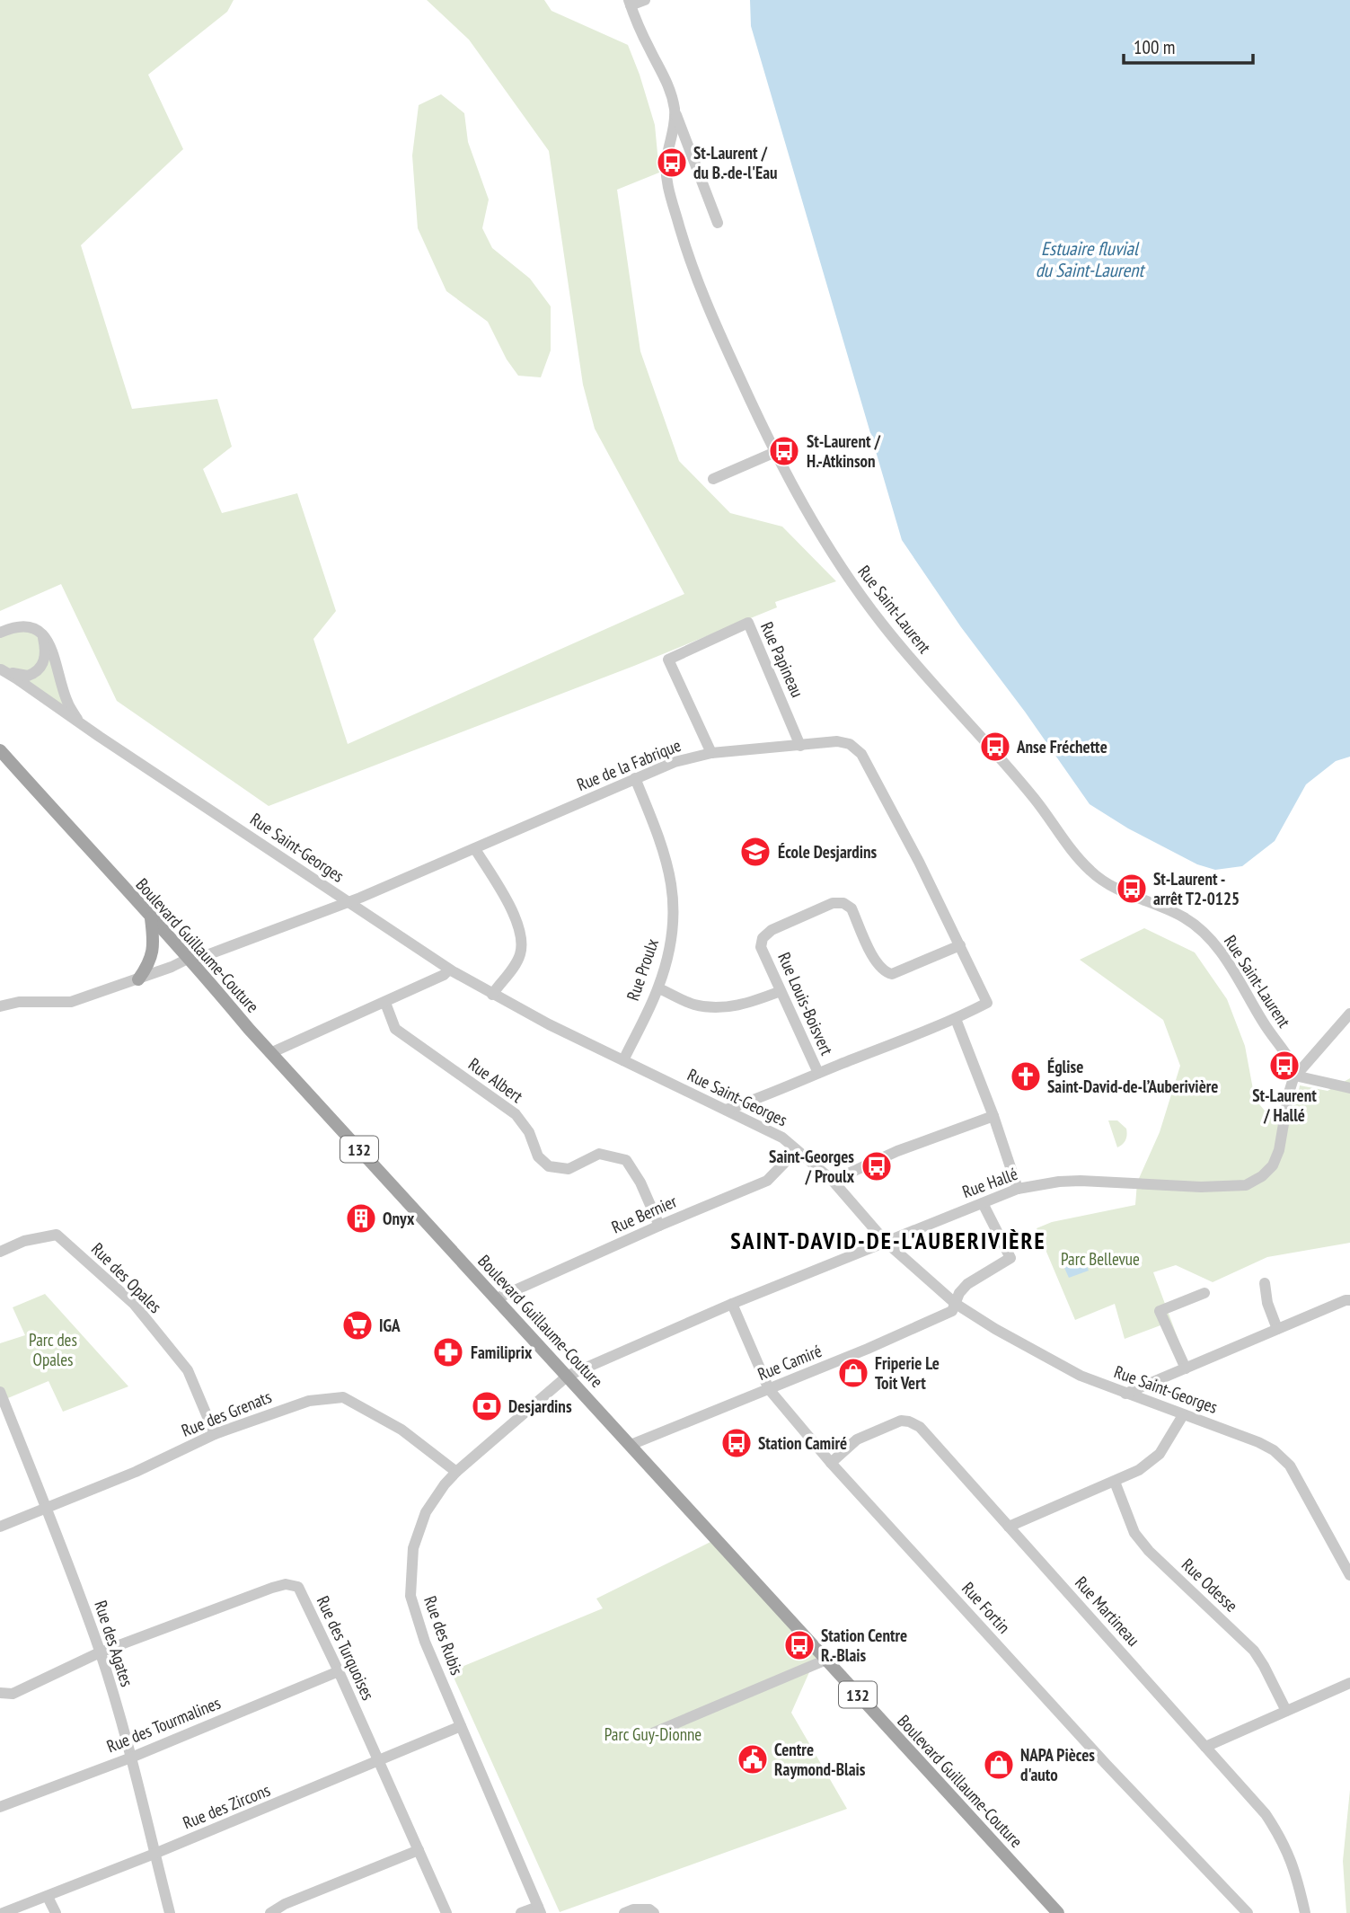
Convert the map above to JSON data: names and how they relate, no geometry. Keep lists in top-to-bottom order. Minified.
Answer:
{"streets":{"main road":["Boulevard Guillaume-Couture","132"],"street":["Rue Saint-Laurent","Rue Papineau","Rue de la Fabrique","Rue Saint-Georges","Rue Proulx","Rue Louis-Boisvert","Rue Albert","Rue Hallé","Rue Bernier","Rue des Opales","Rue Camiré","Rue des Grenats","Rue Odesse","Rue Fortin","Rue Martineau","Rue des Rubis","Rue des Agates","Rue des Turquoises","Rue des Tourmalines","Rue des Zircons"]},"crossings":[["Rue Saint-Laurent","Rue Hallé"],["Rue Papineau","Rue de la Fabrique"],["Rue de la Fabrique","Rue Saint-Georges"],["Rue de la Fabrique","Boulevard Guillaume-Couture"],["Rue de la Fabrique","Rue Proulx"],["Rue de la Fabrique","Rue Louis-Boisvert"],["Rue Saint-Georges","Rue Proulx"],["Rue Saint-Georges","Rue Hallé"],["Rue Saint-Georges","Rue Bernier"],["Rue Saint-Georges","Rue Camiré"],["Boulevard Guillaume-Couture","Rue Hallé"],["Boulevard Guillaume-Couture","Rue Bernier"],["Boulevard Guillaume-Couture","Rue Camiré"],["Boulevard Guillaume-Couture","Rue des Rubis"],["Rue Albert","Rue Bernier"],["Rue Hallé","Rue Camiré"],["Rue Hallé","Rue Fortin"],["Rue Hallé","Rue des Rubis"],["Rue des Opales","Rue des Grenats"],["Rue Camiré","Rue Fortin"],["Rue des Grenats","Rue des Rubis"],["Rue des Grenats","Rue des Agates"],["Rue Fortin","Rue Martineau"],["Rue des Rubis","Rue des Zircons"],["Rue des Agates","Rue des Turquoises"],["Rue des Agates","Rue des Tourmalines"],["Rue des Agates","Rue des Zircons"],["Rue des Turquoises","Rue des Tourmalines"],["Rue des Turquoises","Rue des Zircons"]],"districts":["SAINT-DAVID-DE-L'AUBERIVIÈRE"],"water":["Estuaire fluvial du Saint-Laurent"],"parks":["Parc Bellevue","Parc des Opales","Parc Guy-Dionne"],"places":{"bus stop":["St-Laurent / du B.-de-l'Eau","St-Laurent / H.-Atkinson","Anse Fréchette","St-Laurent - arrêt T2-0125","St-Laurent / Hallé","Saint-Georges / Proulx","Station Camiré","Station Centre R.-Blais"],"school or university":["École Desjardins"],"church":["Église Saint-David-de-l’Auberivière"],"building":["Onyx"],"supermarket":["IGA"],"pharmacy":["Familiprix"],"shop":["Friperie Le Toit Vert","NAPA Pièces d'auto"],"bank":["Desjardins"],"public building":["Centre Raymond-Blais"]},"scale_bar":"100 m"}
